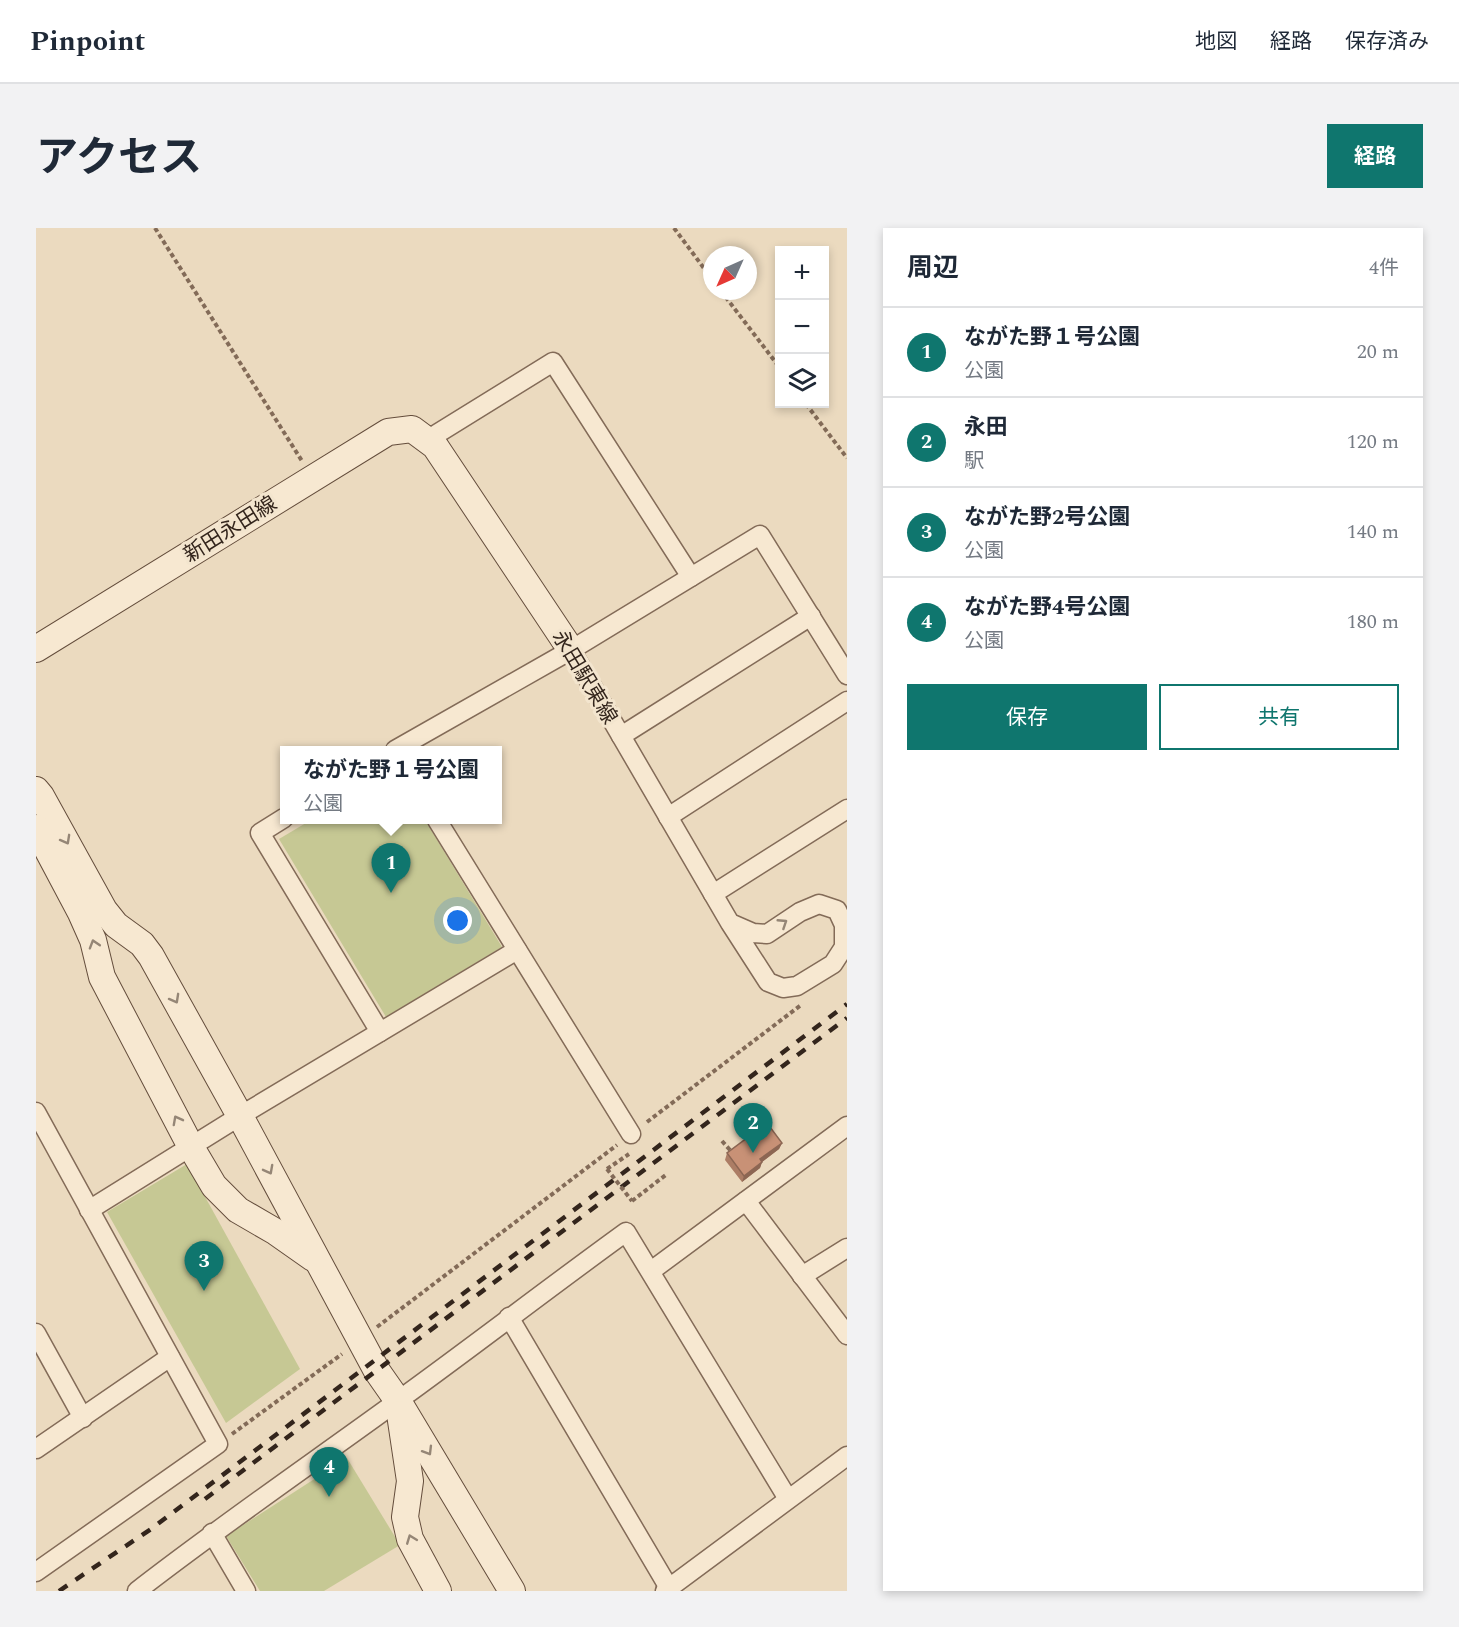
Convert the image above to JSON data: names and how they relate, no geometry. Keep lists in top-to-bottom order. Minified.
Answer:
{"streets":{"street":["新田永田線","永田駅東線"]},"crossings":[["新田永田線","永田駅東線"]],"north":"bottom left","page":{"header":"Pinpoint","nav":["地図","経路","保存済み"],"title":"アクセス","buttons":["経路",["保存","共有"]],"heading":["周辺","4件"],"map_buttons":["+","−"],"list":[{"mark":"1","name":"ながた野１号公園","note":"公園","value":"20 m"},{"mark":"2","name":"永田","note":"駅","value":"120 m"},{"mark":"3","name":"ながた野2号公園","note":"公園","value":"140 m"},{"mark":"4","name":"ながた野4号公園","note":"公園","value":"180 m"}],"popup":["ながた野１号公園","公園"],"pins":["1","2","3","4"]}}
